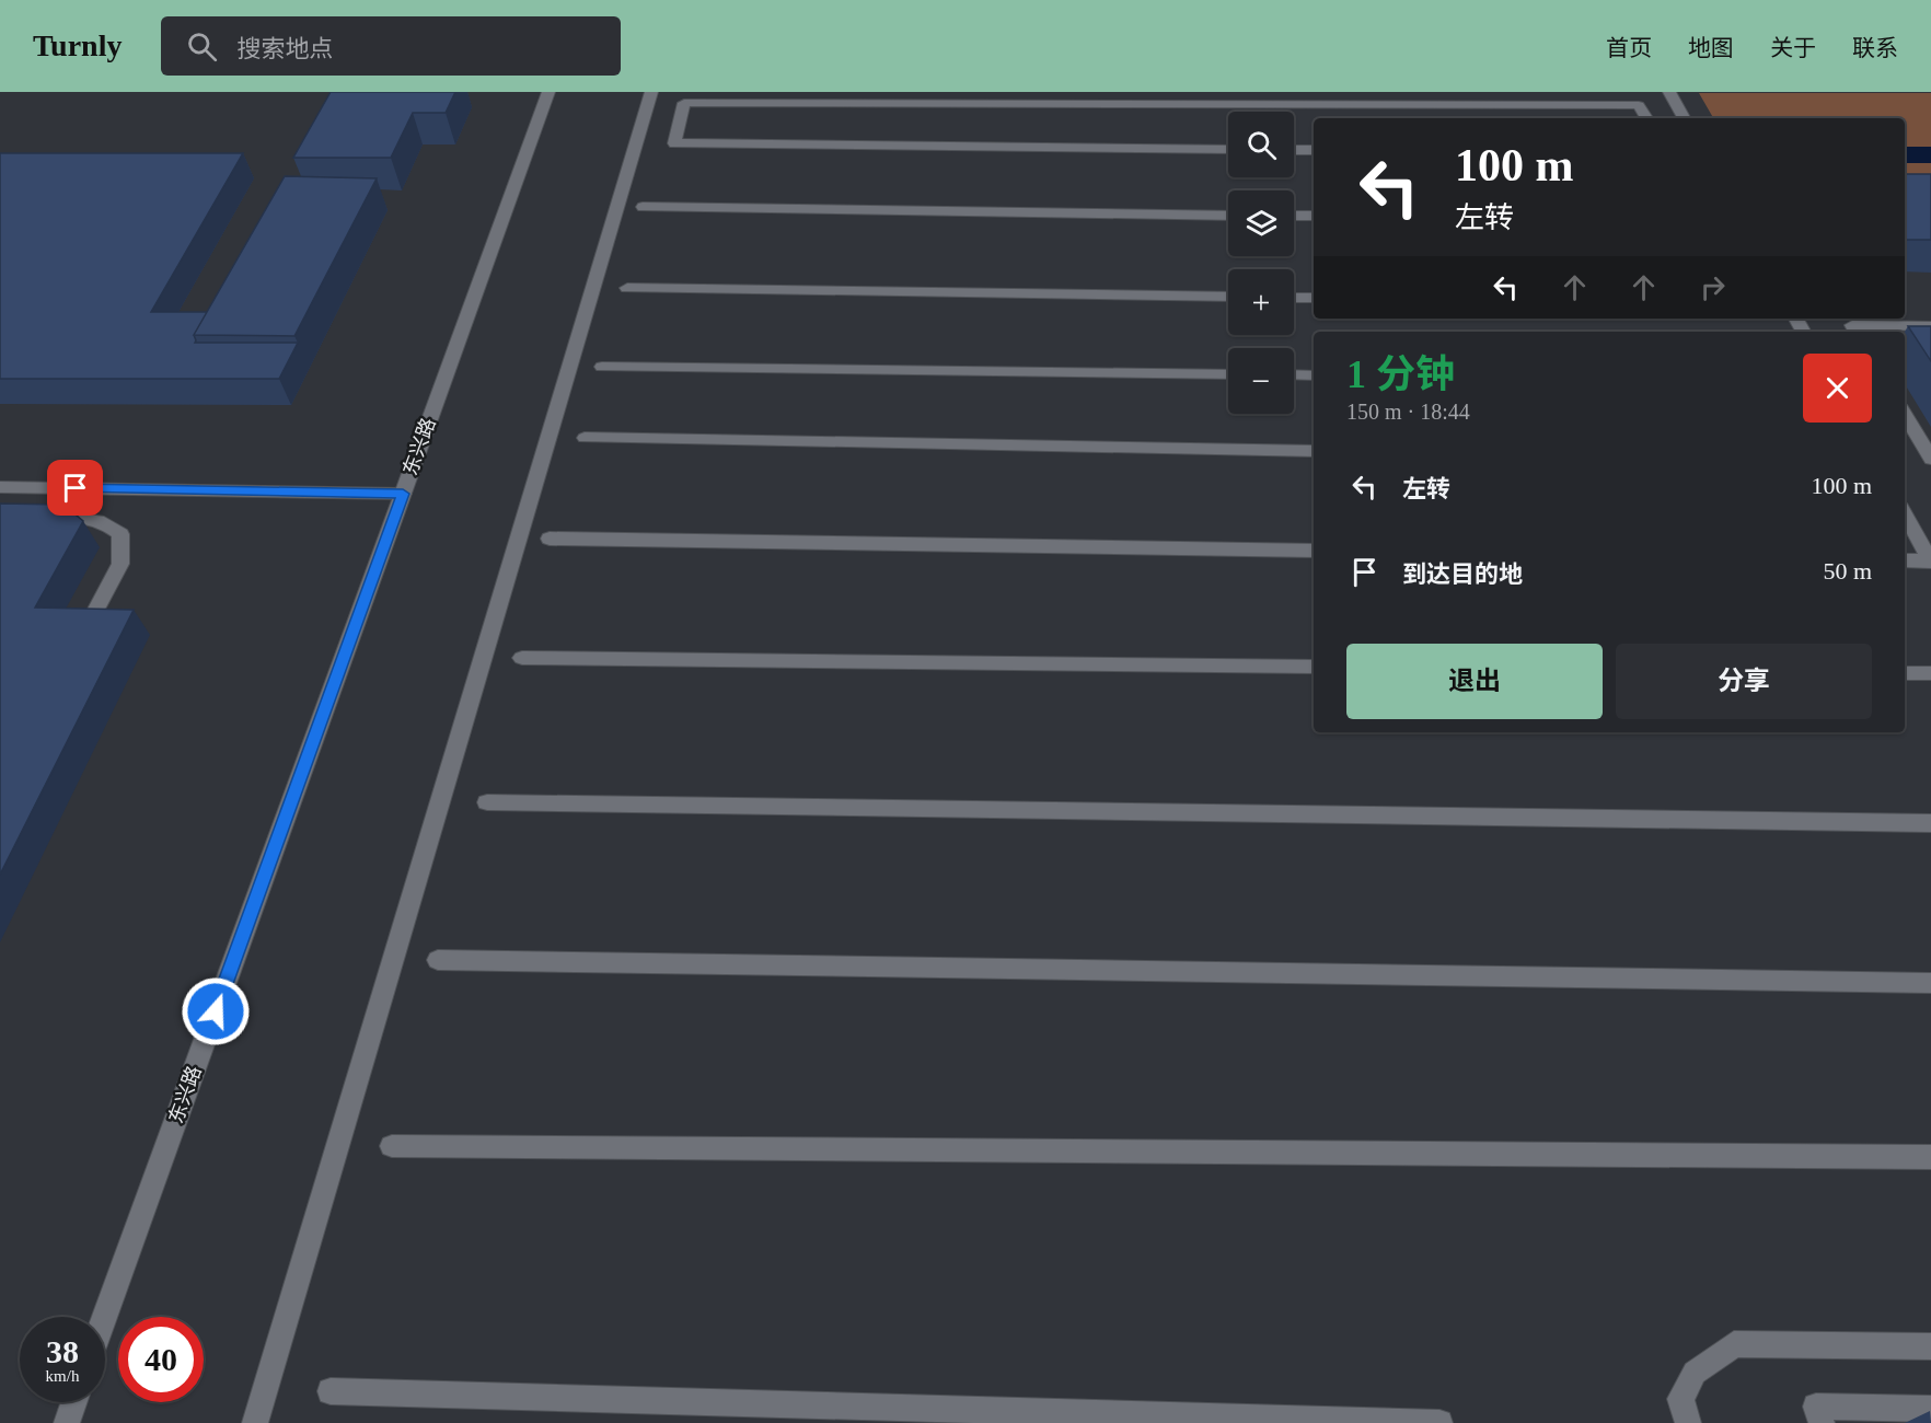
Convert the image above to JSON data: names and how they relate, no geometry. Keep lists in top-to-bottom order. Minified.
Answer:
{"streets":{"street":["东兴路"]},"page":{"header":"Turnly","search":"搜索地点","nav":["首页","地图","关于","联系"],"map_buttons":["+","−"],"turn":["100 m","左转"],"heading":["1 分钟","150 m · 18:44"],"list":[{"name":"左转","value":"100 m"},{"name":"到达目的地","value":"50 m"}],"buttons":["退出","分享"],"speed":"38 km/h","limit":"40"}}
